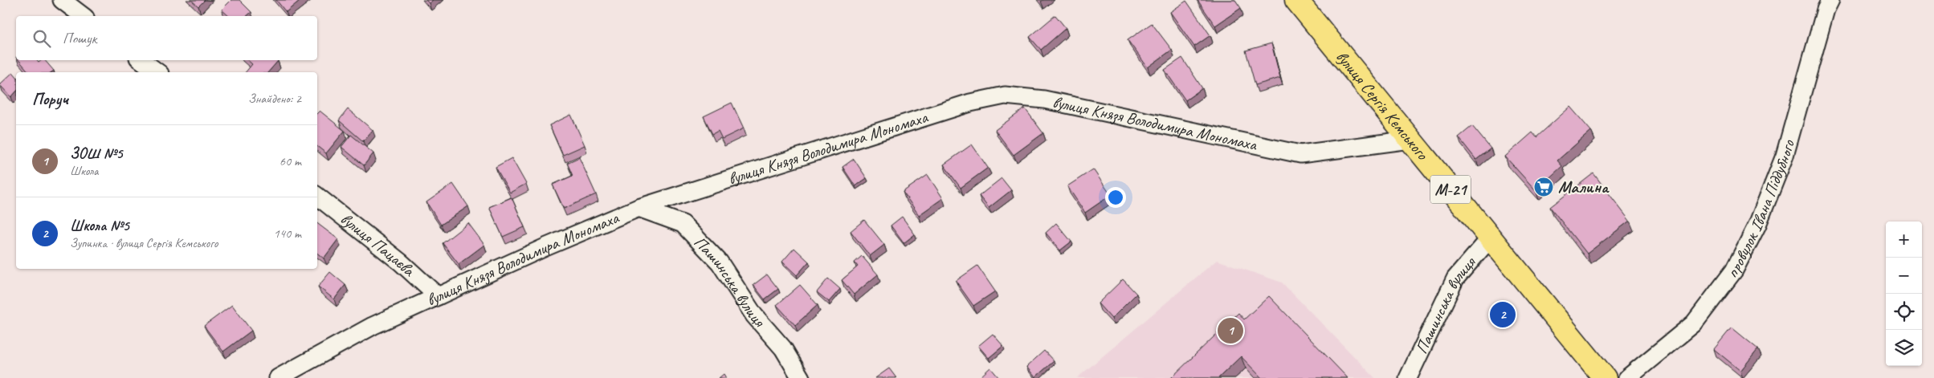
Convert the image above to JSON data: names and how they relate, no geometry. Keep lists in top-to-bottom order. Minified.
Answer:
{"streets":{"highway":["вулиця Сергія Кемського","М-21"],"street":["вулиця Князя Володимира Мономаха","провулок Івана Піддубного","вулиця Пацаєва","Пашинська вулиця"]},"crossings":[["вулиця Сергія Кемського","вулиця Князя Володимира Мономаха"],["вулиця Сергія Кемського","Пашинська вулиця"],["вулиця Князя Володимира Мономаха","вулиця Пацаєва"],["вулиця Князя Володимира Мономаха","Пашинська вулиця"]],"places":{"supermarket":["Малина"]},"page":{"search":"Пошук","heading":["Поруч","Знайдено: 2"],"list":[{"mark":"1","name":"ЗОШ №5","note":"Школа","value":"60 m"},{"mark":"2","name":"Школа №5","note":"Зупинка · вулиця Сергія Кемського","value":"140 m"}],"map_buttons":["+","−"],"pins":["2","1"]}}
